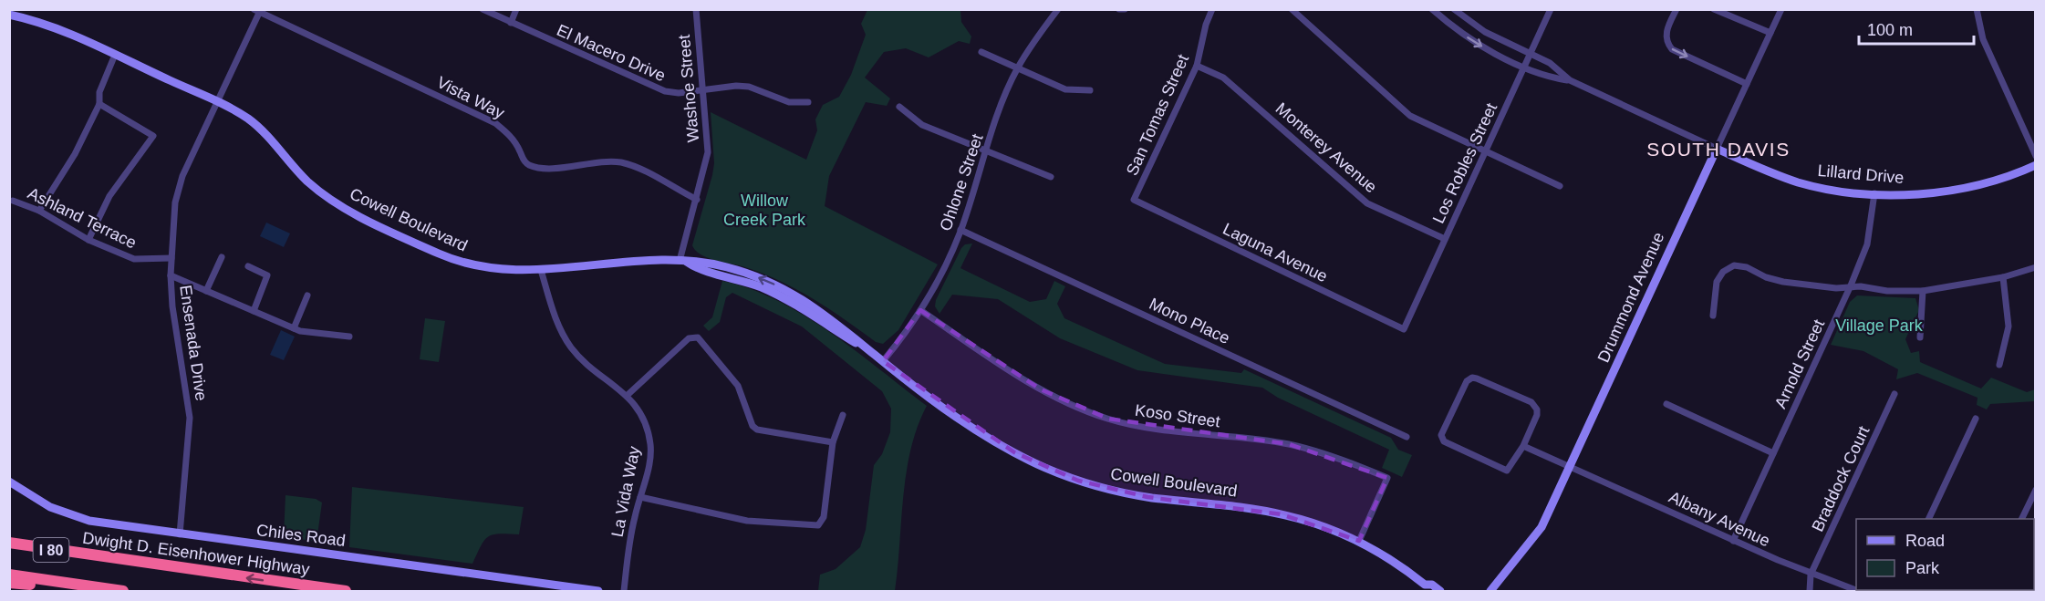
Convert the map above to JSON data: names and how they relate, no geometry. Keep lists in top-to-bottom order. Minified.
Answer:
{"streets":{"highway":["I 80","Dwight D. Eisenhower Highway"],"main road":["Lillard Drive","Cowell Boulevard","Drummond Avenue","Chiles Road"],"street":["El Macero Drive","Washoe Street","Vista Way","San Tomas Street","Monterey Avenue","Los Robles Street","Ohlone Street","Ashland Terrace","Laguna Avenue","Mono Place","Ensenada Drive","Arnold Street","Koso Street","Braddock Court","La Vida Way","Albany Avenue"]},"crossings":[["El Macero Drive","Washoe Street"],["Washoe Street","Vista Way"],["Washoe Street","Cowell Boulevard"],["Vista Way","Ensenada Drive"],["San Tomas Street","Monterey Avenue"],["San Tomas Street","Laguna Avenue"],["Monterey Avenue","Los Robles Street"],["Los Robles Street","Lillard Drive"],["Los Robles Street","Laguna Avenue"],["Lillard Drive","Drummond Avenue"],["Lillard Drive","Arnold Street"],["Ohlone Street","Cowell Boulevard"],["Ohlone Street","Mono Place"],["Ohlone Street","Koso Street"],["Ashland Terrace","Ensenada Drive"],["Cowell Boulevard","Ensenada Drive"],["Cowell Boulevard","Koso Street"],["Cowell Boulevard","La Vida Way"],["Drummond Avenue","Albany Avenue"],["Ensenada Drive","Chiles Road"],["Arnold Street","Albany Avenue"],["Braddock Court","Albany Avenue"]],"districts":["SOUTH DAVIS"],"parks":["Willow Creek Park","Village Park"],"legend":["Road","Park"],"scale_bar":"100 m"}
